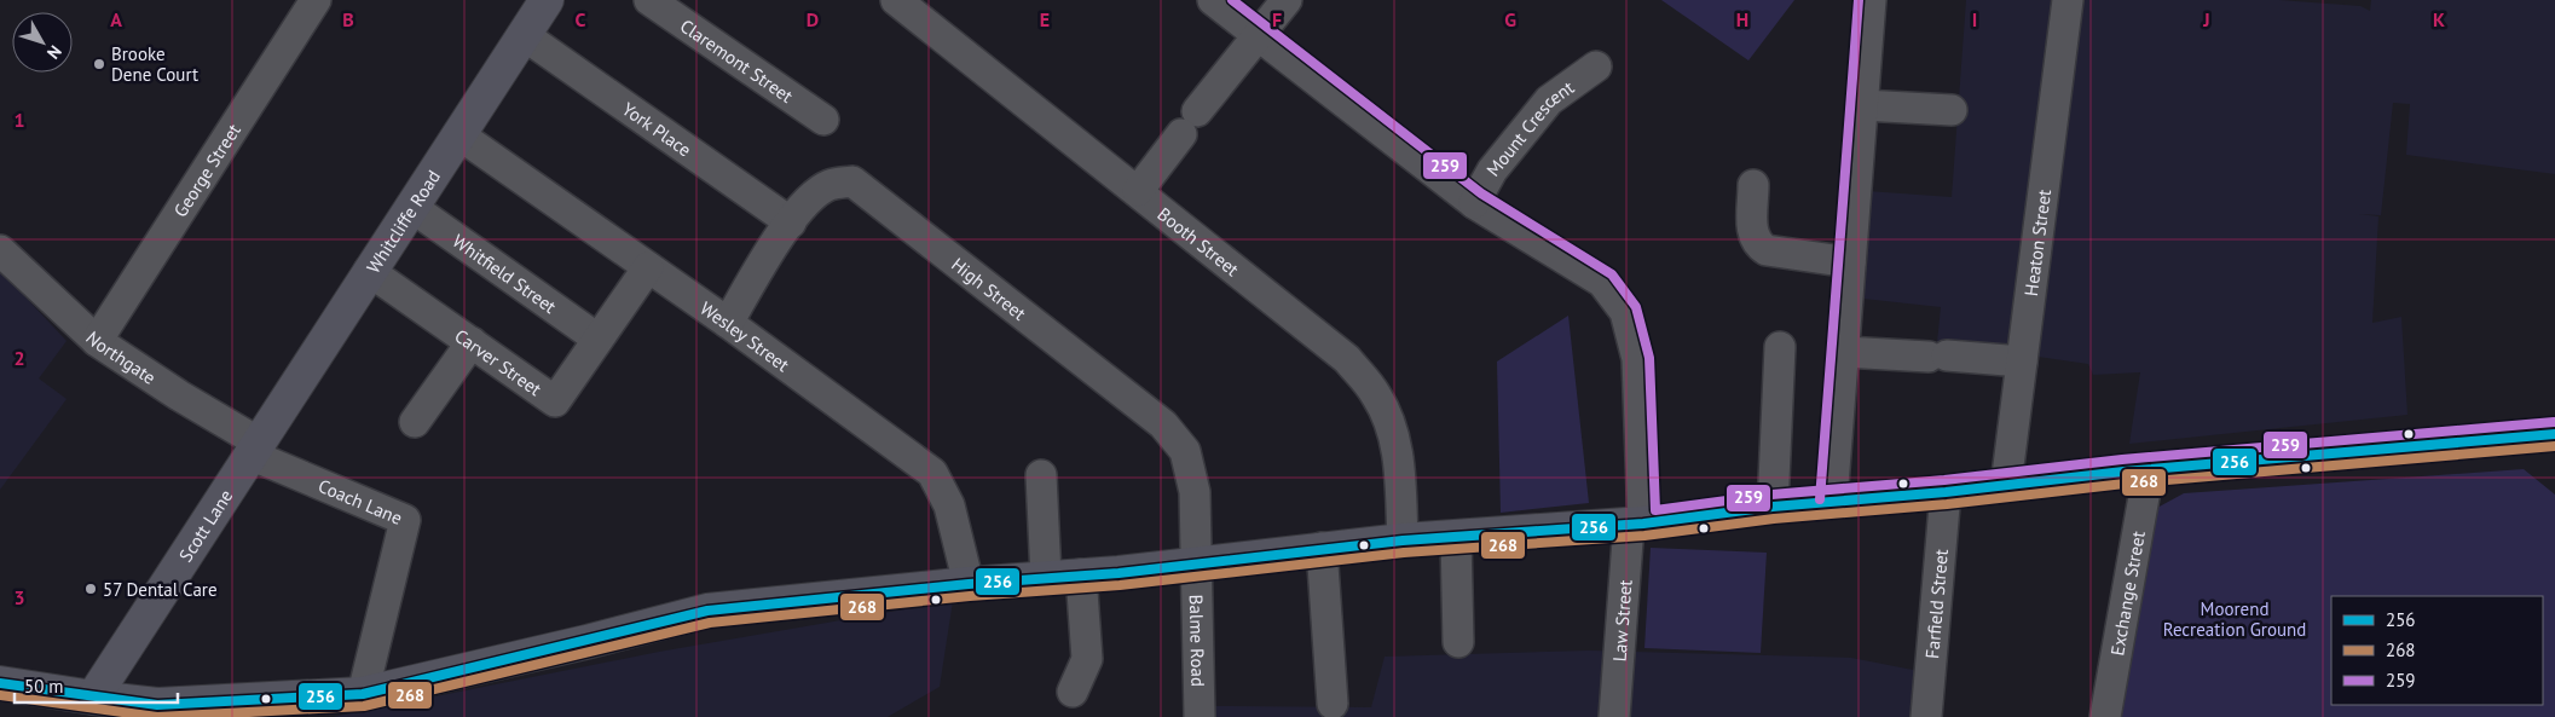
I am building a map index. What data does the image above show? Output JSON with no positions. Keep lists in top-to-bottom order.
{
  "streets": {
    "main road": ["Whitcliffe Road", "Scott Lane"],
    "street": [
      "Claremont Street",
      "York Place",
      "Mount Crescent",
      "George Street",
      "Booth Street",
      "Heaton Street",
      "Whitfield Street",
      "High Street",
      "Wesley Street",
      "Northgate",
      "Carver Street",
      "Coach Lane",
      "Exchange Street",
      "Farfield Street",
      "Law Street",
      "Balme Road"
    ]
  },
  "crossings": [
    ["York Place", "Whitcliffe Road"],
    ["York Place", "High Street"],
    ["Mount Crescent", "Law Street"],
    ["George Street", "Northgate"],
    ["Whitcliffe Road", "Whitfield Street"],
    ["Whitcliffe Road", "Wesley Street"],
    ["Whitcliffe Road", "Northgate"],
    ["Whitcliffe Road", "Carver Street"],
    ["Whitcliffe Road", "Coach Lane"],
    ["Whitcliffe Road", "Scott Lane"],
    ["Whitfield Street", "Carver Street"],
    ["High Street", "Wesley Street"],
    ["High Street", "Balme Road"],
    ["Wesley Street", "Carver Street"],
    ["Northgate", "Coach Lane"],
    ["Northgate", "Scott Lane"],
    ["Coach Lane", "Scott Lane"]
  ],
  "parks": ["Moorend Recreation Ground"],
  "places": ["Brooke Dene Court", "57 Dental Care"],
  "lines": ["transit line 259", "transit line 256", "transit line 268"],
  "legend": ["256", "268", "259"],
  "scale_bar": "50 m",
  "north": "bottom right",
  "grid": {
    "columns": [
      "A",
      "B",
      "C",
      "D",
      "E",
      "F",
      "G",
      "H",
      "I",
      "J",
      "K"
    ],
    "rows": ["1", "2", "3"]
  }
}
